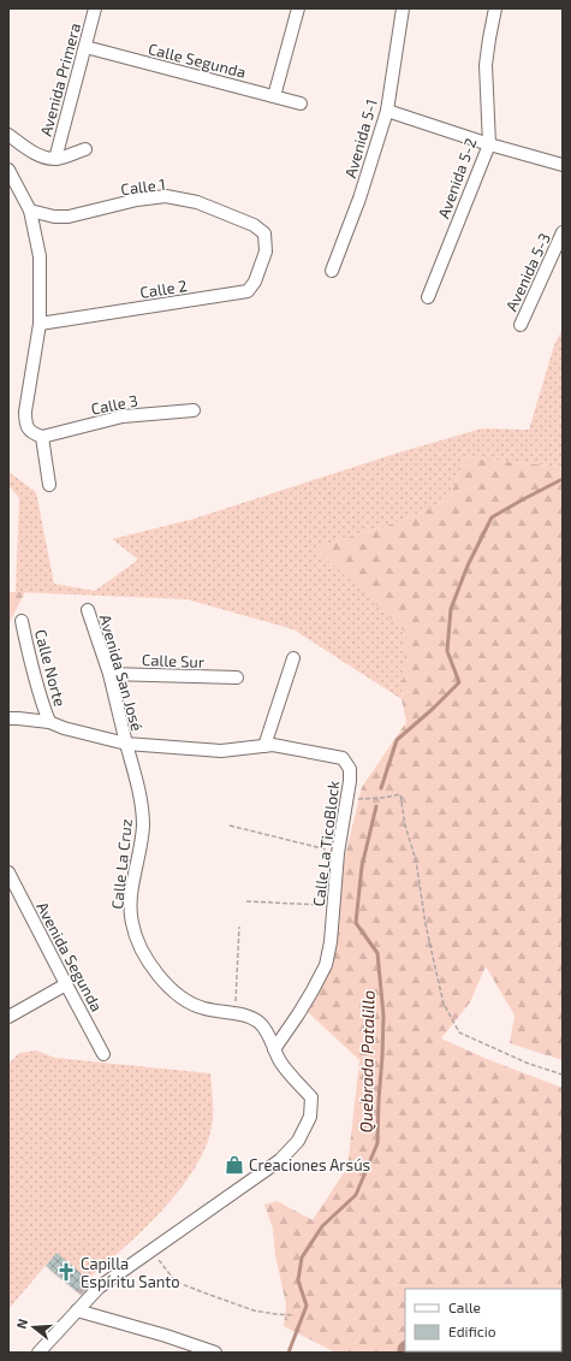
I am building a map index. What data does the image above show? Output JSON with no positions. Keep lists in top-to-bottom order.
{
  "streets": {
    "street": [
      "Calle Segunda",
      "Avenida Primera",
      "Avenida 5-1",
      "Avenida 5-2",
      "Calle 1",
      "Avenida 5-3",
      "Calle 2",
      "Calle 3",
      "Calle Sur",
      "Calle Norte",
      "Avenida San José",
      "Calle La TicoBlock",
      "Calle La Cruz",
      "Avenida Segunda"
    ]
  },
  "crossings": [
    ["Calle Segunda", "Avenida Primera"],
    ["Calle 1", "Calle 2"],
    ["Calle Sur", "Avenida San José"],
    ["Avenida San José", "Calle La TicoBlock"],
    ["Avenida San José", "Calle La Cruz"],
    ["Calle La TicoBlock", "Calle La Cruz"]
  ],
  "water": ["Quebrada Patalillo"],
  "places": {
    "shop": ["Creaciones Arsús"],
    "church": ["Capilla Espíritu Santo"]
  },
  "legend": ["Calle", "Edificio"],
  "north": "left"
}
